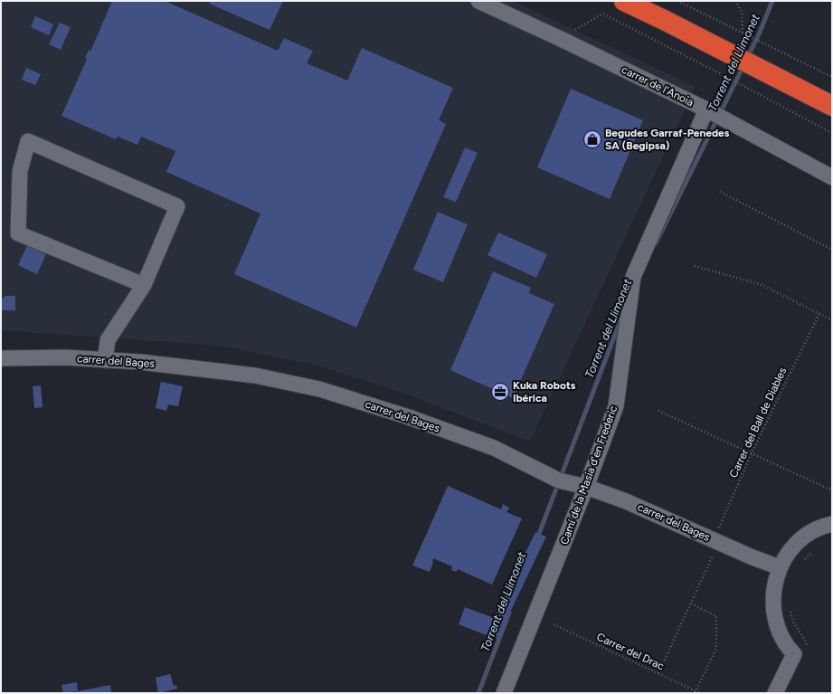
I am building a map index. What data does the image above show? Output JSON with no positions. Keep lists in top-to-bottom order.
{
  "streets": {
    "street": ["carrer de l'Anoia", "carrer del Bages", "Camí de la Masia d'en Frederic"],
    "path": ["Carrer del Ball de Diables", "Carrer del Drac"]
  },
  "crossings": [
    ["carrer de l'Anoia", "Camí de la Masia d'en Frederic"],
    ["carrer del Bages", "Carrer del Ball de Diables"],
    ["carrer del Bages", "Camí de la Masia d'en Frederic"],
    ["Carrer del Ball de Diables", "Carrer del Drac"]
  ],
  "water": ["Torrent del Llimonet"],
  "places": {
    "shop": ["Begudes Garraf-Penedes SA (Begipsa)"],
    "office": ["Kuka Robots Ibérica"]
  }
}
